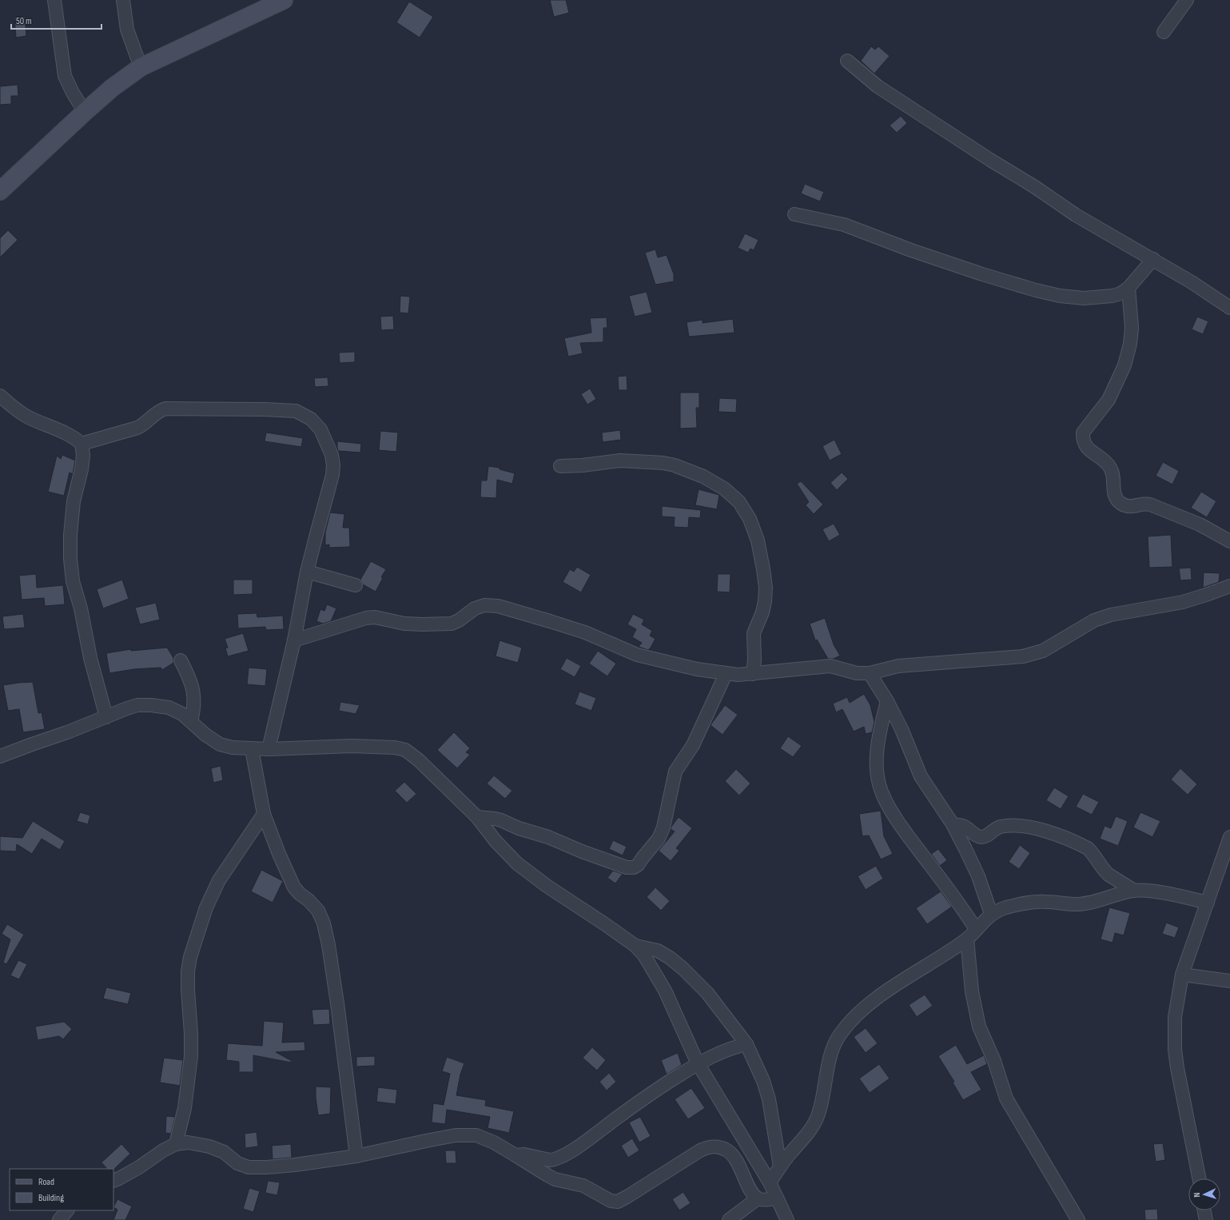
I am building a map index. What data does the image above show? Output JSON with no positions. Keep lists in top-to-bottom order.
{
  "legend": ["Road", "Building"],
  "scale_bar": "50 m",
  "north": "left"
}
